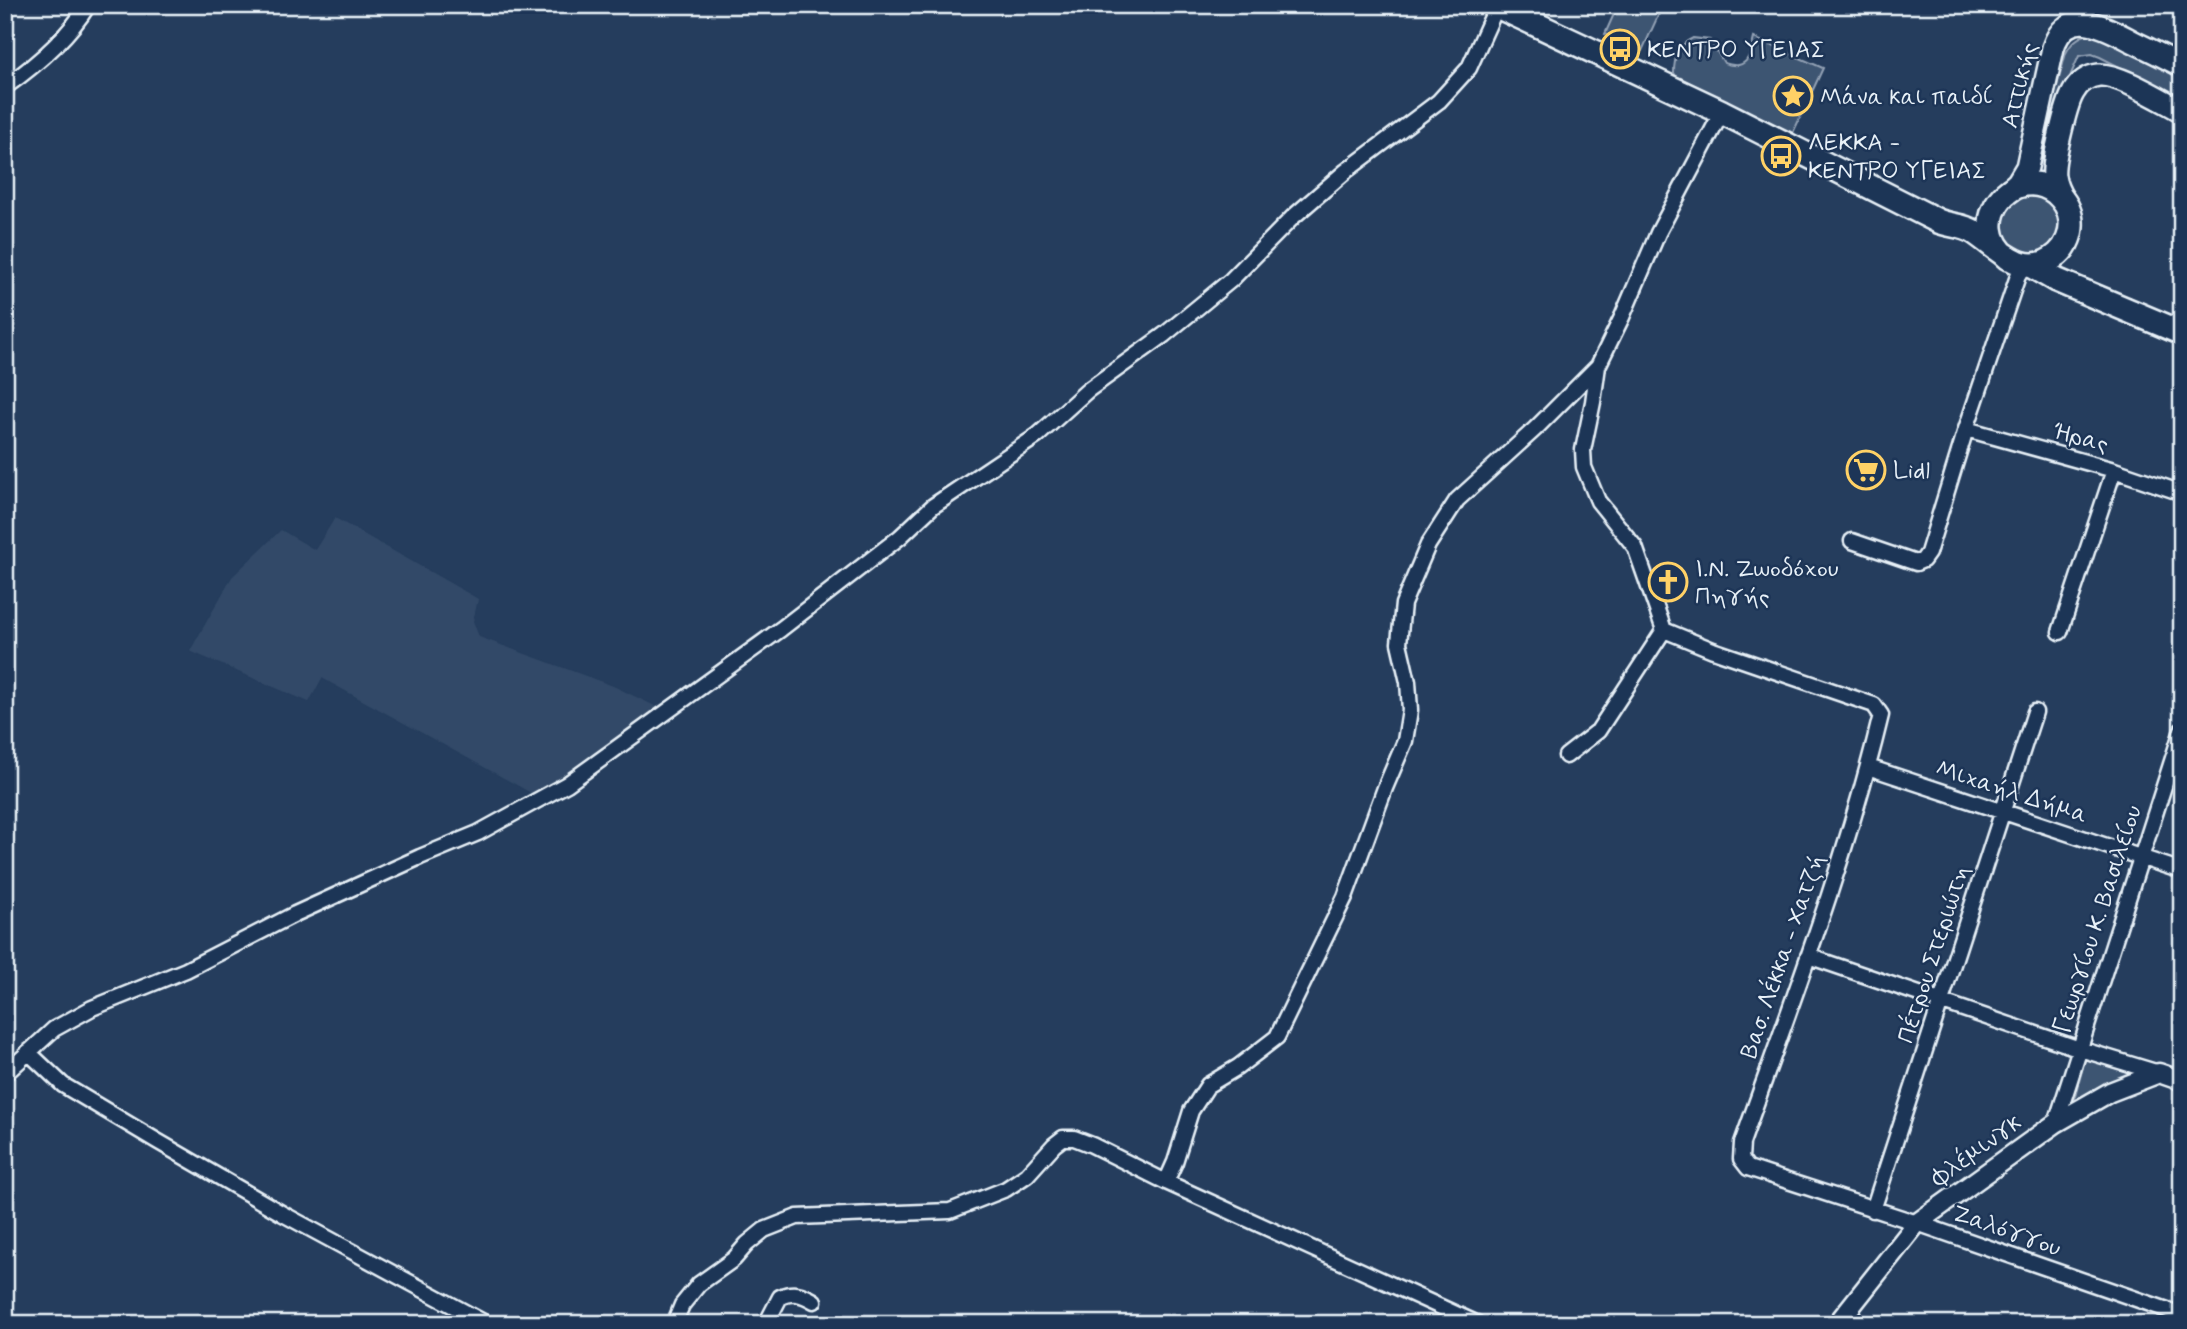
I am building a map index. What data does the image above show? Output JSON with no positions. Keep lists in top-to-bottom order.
{
  "streets": {
    "main road": ["Αττικής"],
    "street": [
      "Ήρας",
      "Μιχαήλ Δήμα",
      "Γεωργίου Κ. Βασιλείου",
      "Πέτρου Στεριώτη",
      "Βασ. Λέκκα - Χατζή",
      "Φλέμινγκ",
      "Ζαλόγγου"
    ]
  },
  "crossings": [
    ["Μιχαήλ Δήμα", "Γεωργίου Κ. Βασιλείου"],
    ["Μιχαήλ Δήμα", "Πέτρου Στεριώτη"],
    ["Μιχαήλ Δήμα", "Βασ. Λέκκα - Χατζή"],
    ["Γεωργίου Κ. Βασιλείου", "Φλέμινγκ"],
    ["Πέτρου Στεριώτη", "Ζαλόγγου"],
    ["Βασ. Λέκκα - Χατζή", "Ζαλόγγου"],
    ["Φλέμινγκ", "Ζαλόγγου"]
  ],
  "places": {
    "bus stop": ["ΚΕΝΤΡΟ ΥΓΕΙΑΣ", "ΛΕΚΚΑ - ΚΕΝΤΡΟ ΥΓΕΙΑΣ"],
    "place": ["Μάνα και παιδί"],
    "supermarket": ["Lidl"],
    "church": ["Ι.Ν. Ζωοδόχου Πηγής"]
  }
}
